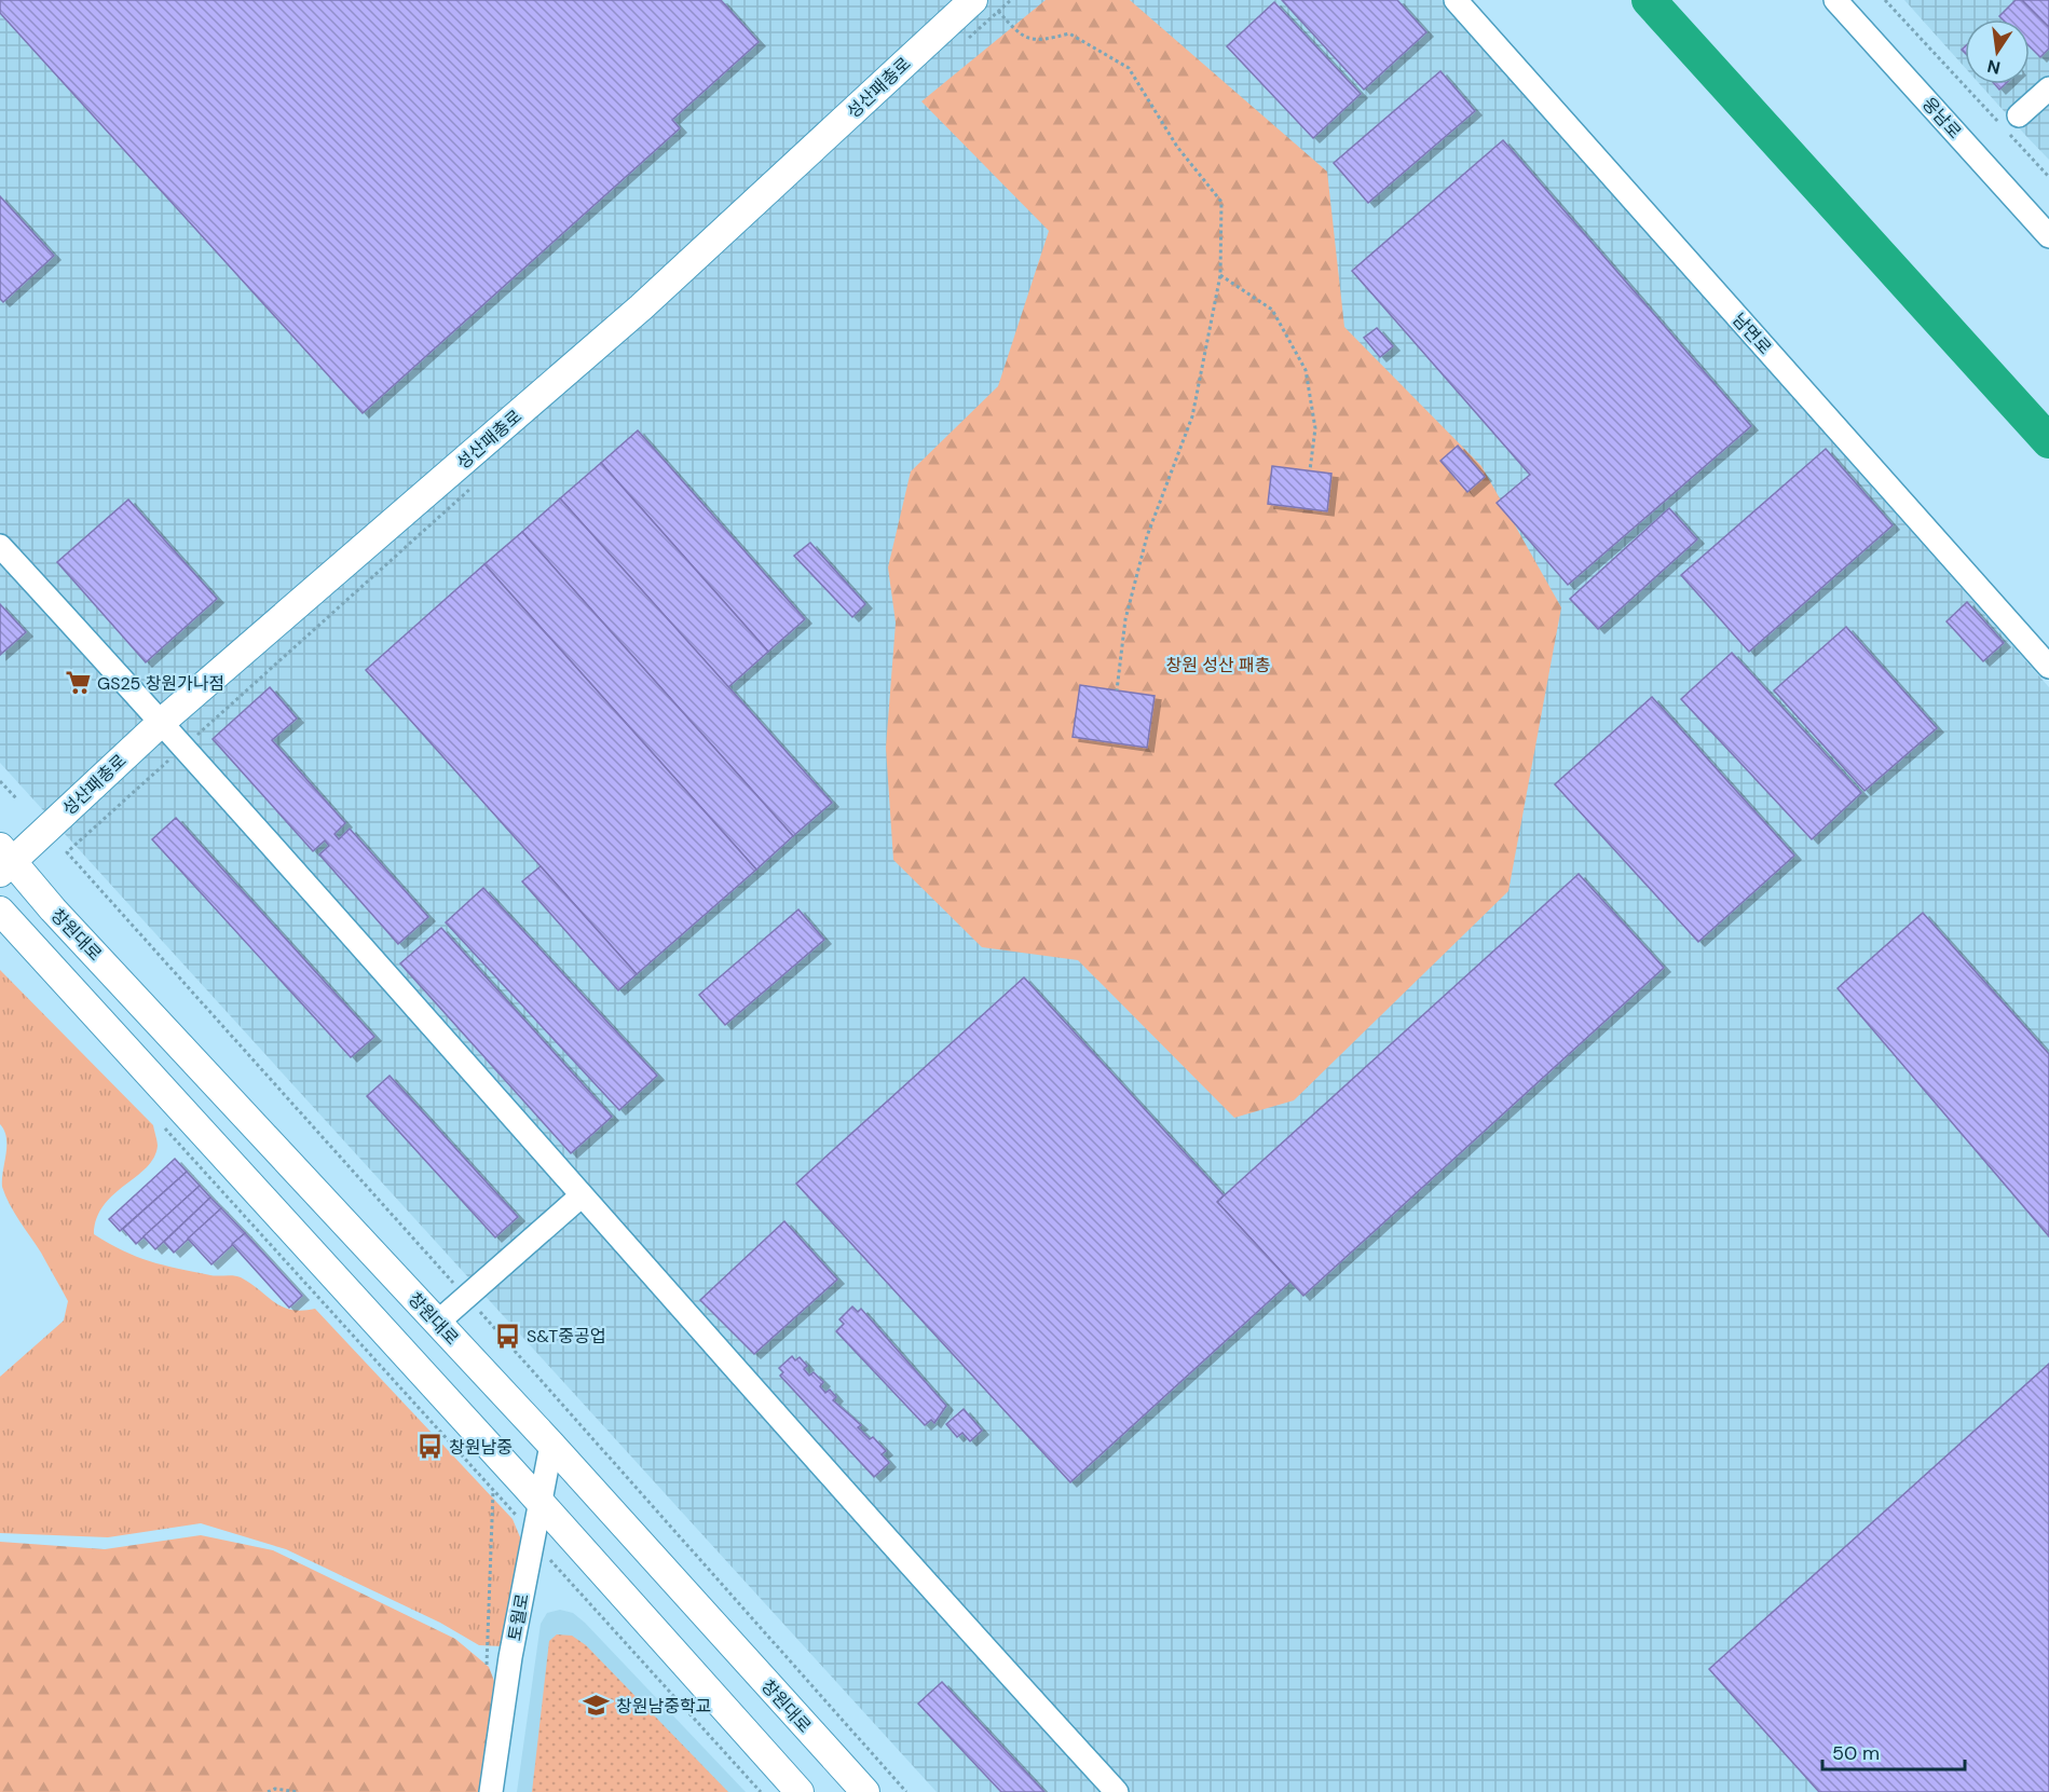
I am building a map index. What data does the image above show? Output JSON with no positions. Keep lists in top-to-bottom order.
{
  "streets": {
    "main road": ["성산패총로", "창원대로"],
    "street": ["웅남로", "남면로", "토월로"]
  },
  "crossings": [
    ["성산패총로", "창원대로"],
    ["창원대로", "토월로"]
  ],
  "parks": ["창원 성산 패총"],
  "places": {
    "supermarket": ["GS25 창원가나점"],
    "bus stop": ["S&T중공업", "창원남중"],
    "school or university": ["창원남중학교"]
  },
  "scale_bar": "50 m",
  "north": "bottom"
}
